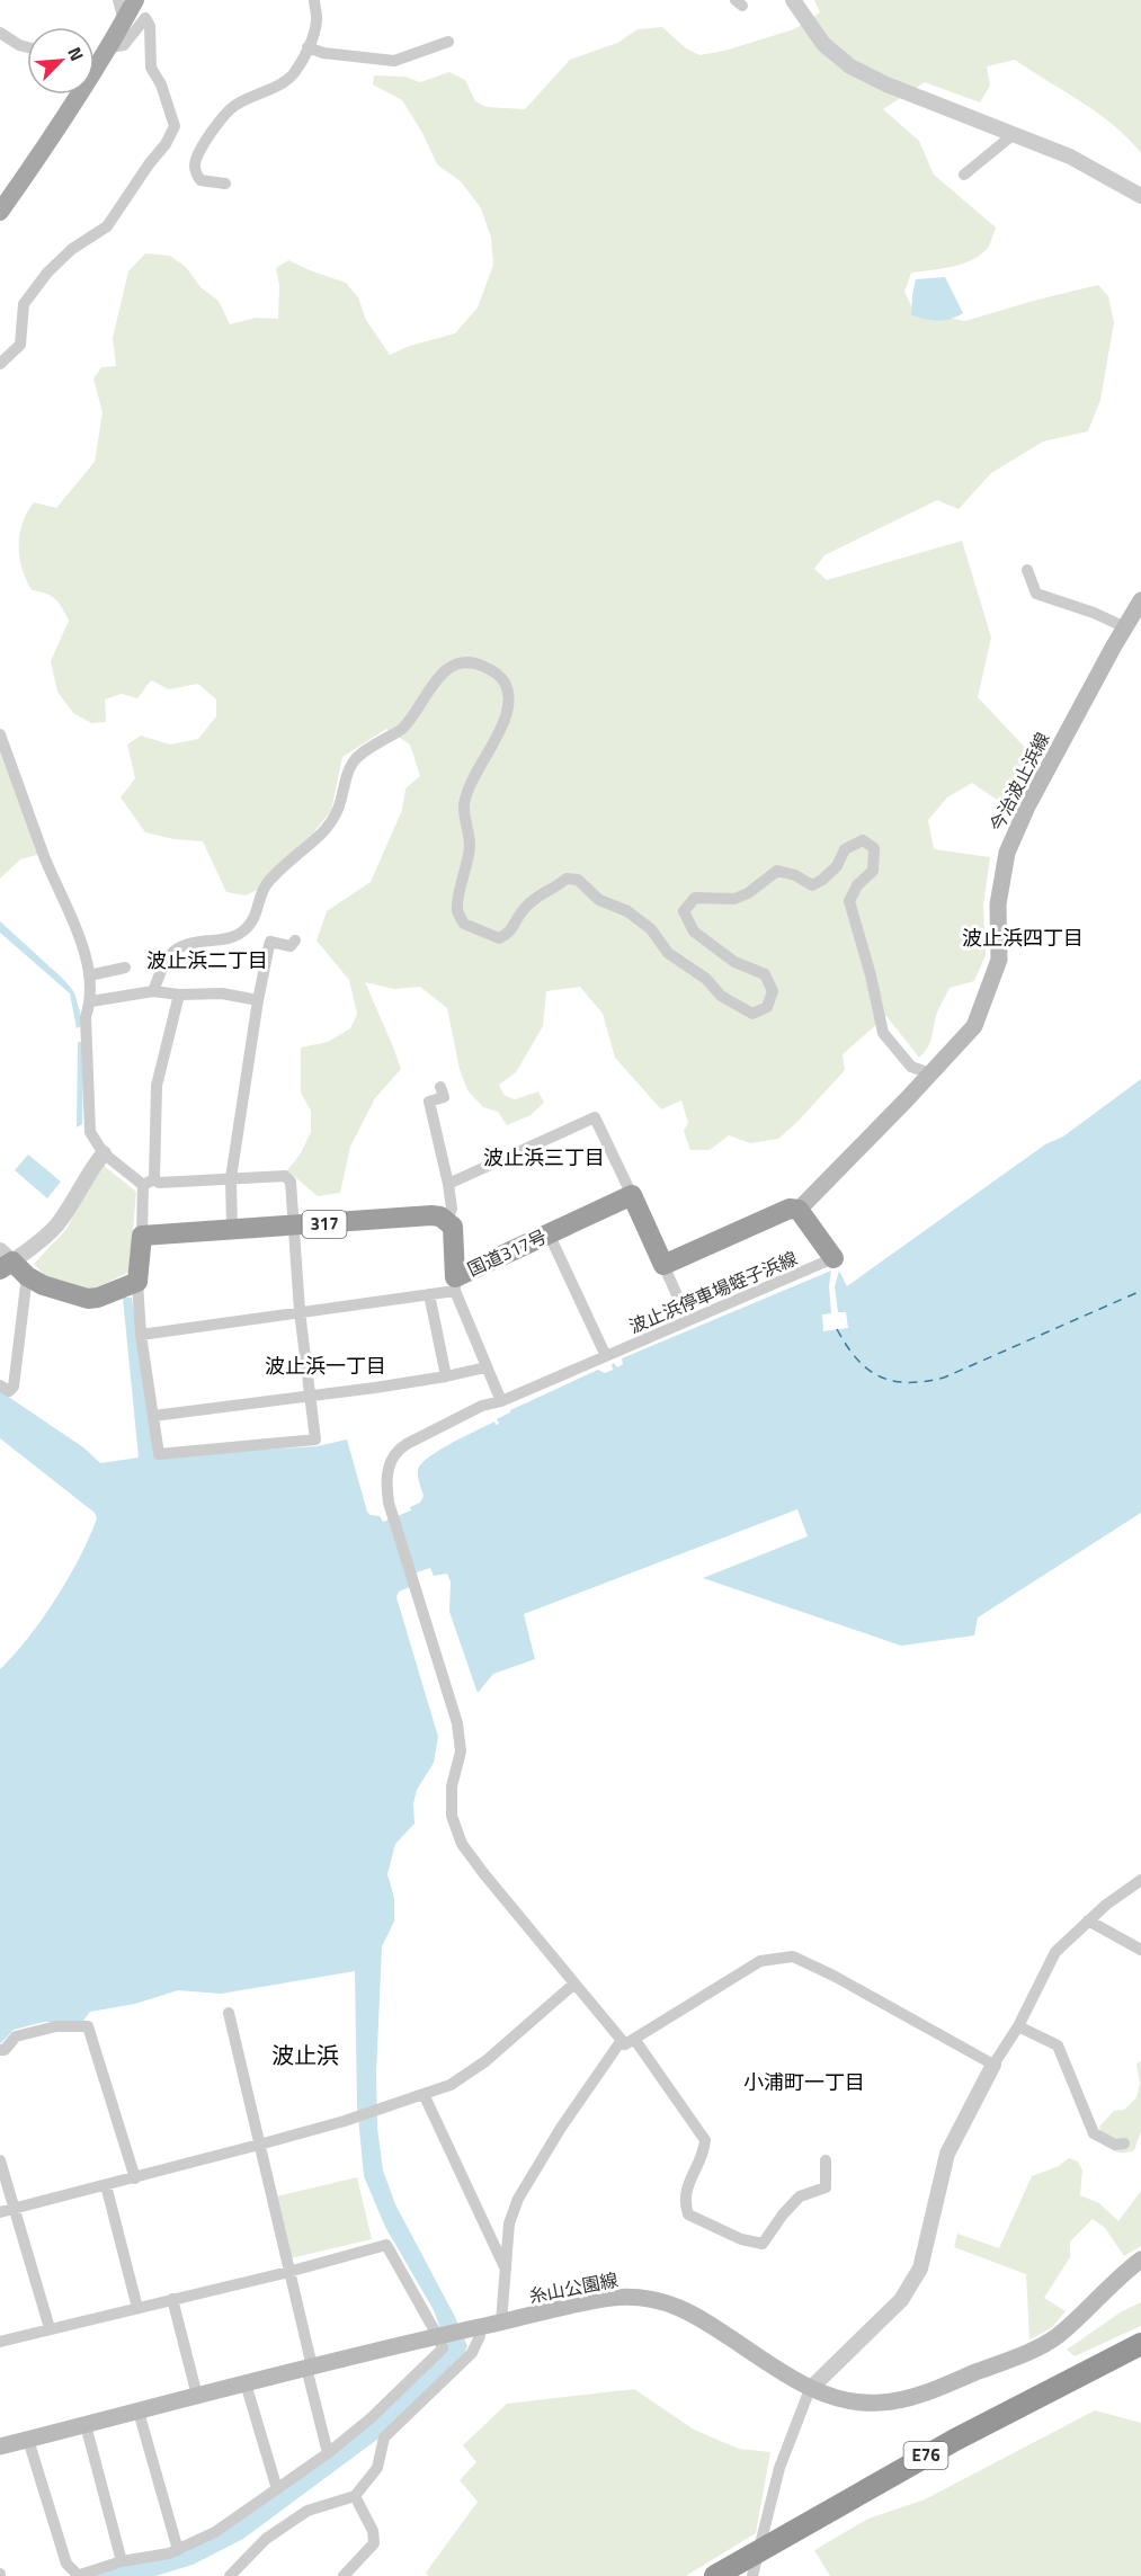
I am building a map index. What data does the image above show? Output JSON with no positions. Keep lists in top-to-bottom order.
{
  "streets": {
    "highway": ["317", "国道317号", "E76"],
    "main road": ["今治波止浜線", "糸山公園線"],
    "street": ["波止浜停車場蛭子浜線"]
  },
  "crossings": [
    ["317", "国道317号"]
  ],
  "districts": [
    "波止浜四丁目",
    "波止浜二丁目",
    "波止浜三丁目",
    "波止浜一丁目",
    "波止浜",
    "小浦町一丁目"
  ],
  "north": "top right"
}
